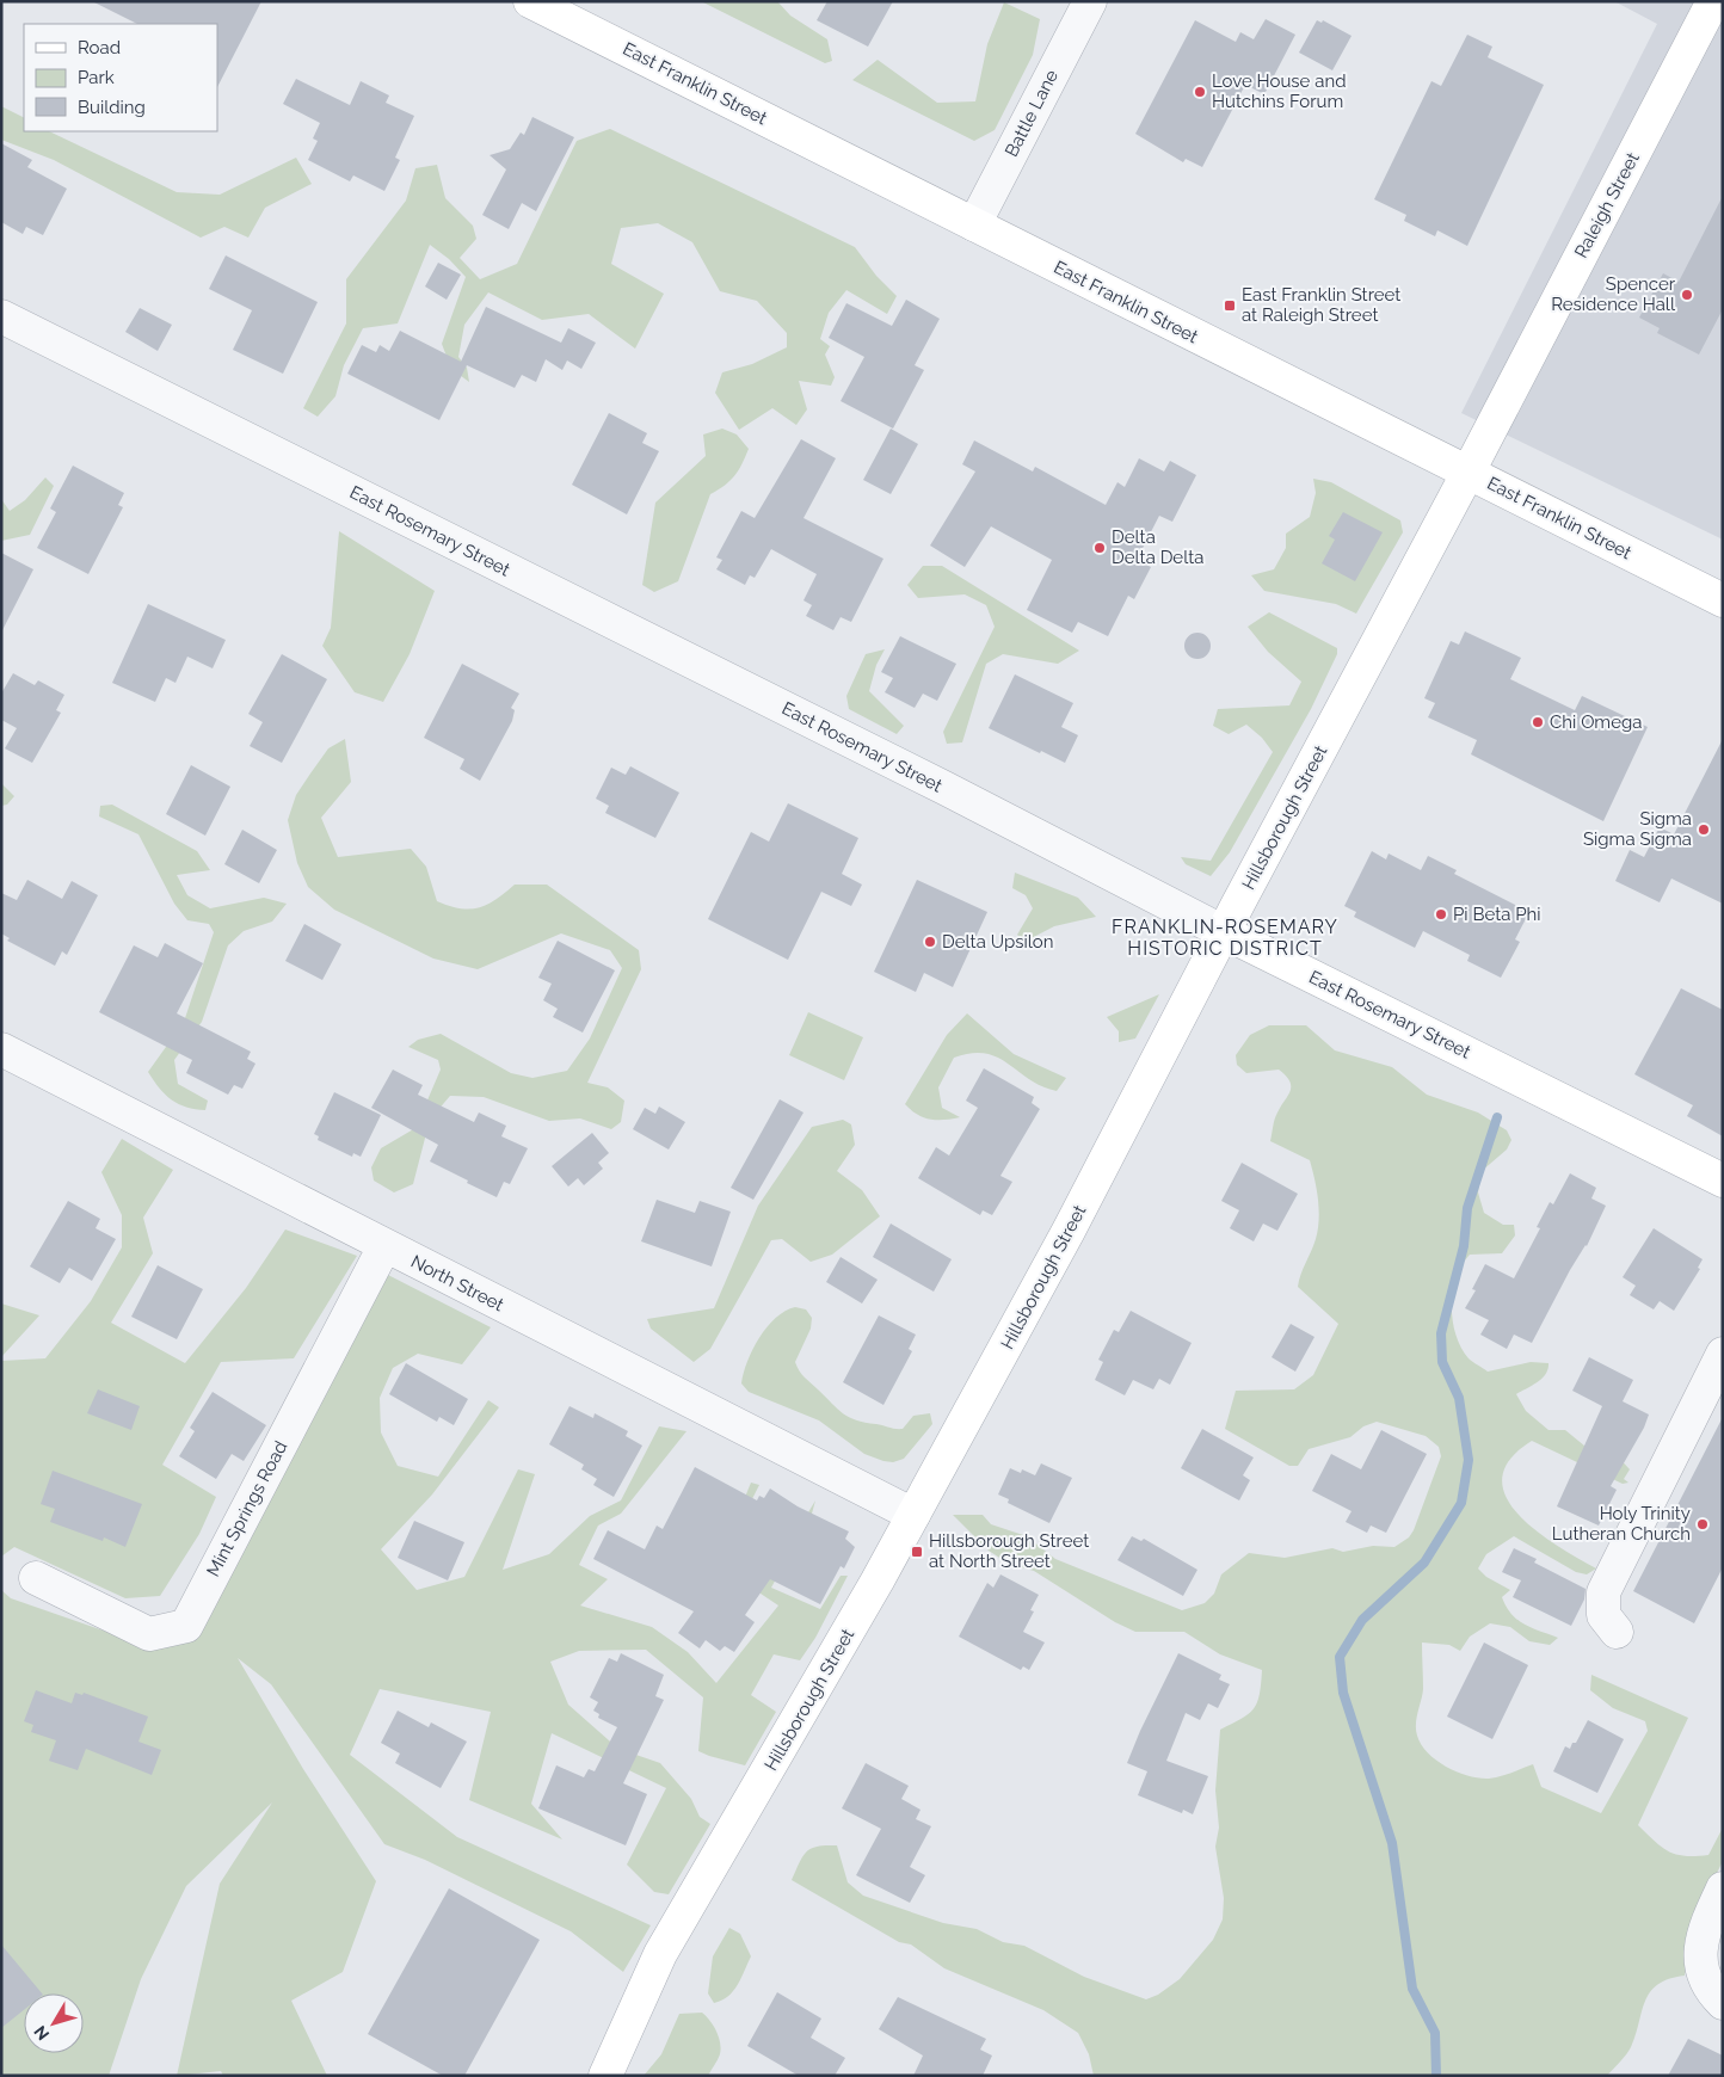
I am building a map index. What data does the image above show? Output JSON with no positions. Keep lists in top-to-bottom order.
{
  "streets": {
    "street": [
      "East Franklin Street",
      "Battle Lane",
      "Raleigh Street",
      "East Rosemary Street",
      "Hillsborough Street",
      "North Street",
      "Mint Springs Road"
    ]
  },
  "crossings": [
    ["East Franklin Street", "Battle Lane"],
    ["East Franklin Street", "Raleigh Street"],
    ["East Franklin Street", "Hillsborough Street"],
    ["Raleigh Street", "Hillsborough Street"],
    ["East Rosemary Street", "Hillsborough Street"],
    ["Hillsborough Street", "North Street"],
    ["North Street", "Mint Springs Road"]
  ],
  "districts": ["FRANKLIN-ROSEMARY HISTORIC DISTRICT"],
  "places": {
    "other": [
      "Love House and Hutchins Forum",
      "Spencer Residence Hall",
      "Delta Delta Delta",
      "Chi Omega",
      "Sigma Sigma Sigma",
      "Pi Beta Phi",
      "Delta Upsilon",
      "Holy Trinity Lutheran Church"
    ],
    "transit": ["East Franklin Street at Raleigh Street", "Hillsborough Street at North Street"]
  },
  "legend": ["Road", "Park", "Building"],
  "north": "bottom left"
}
